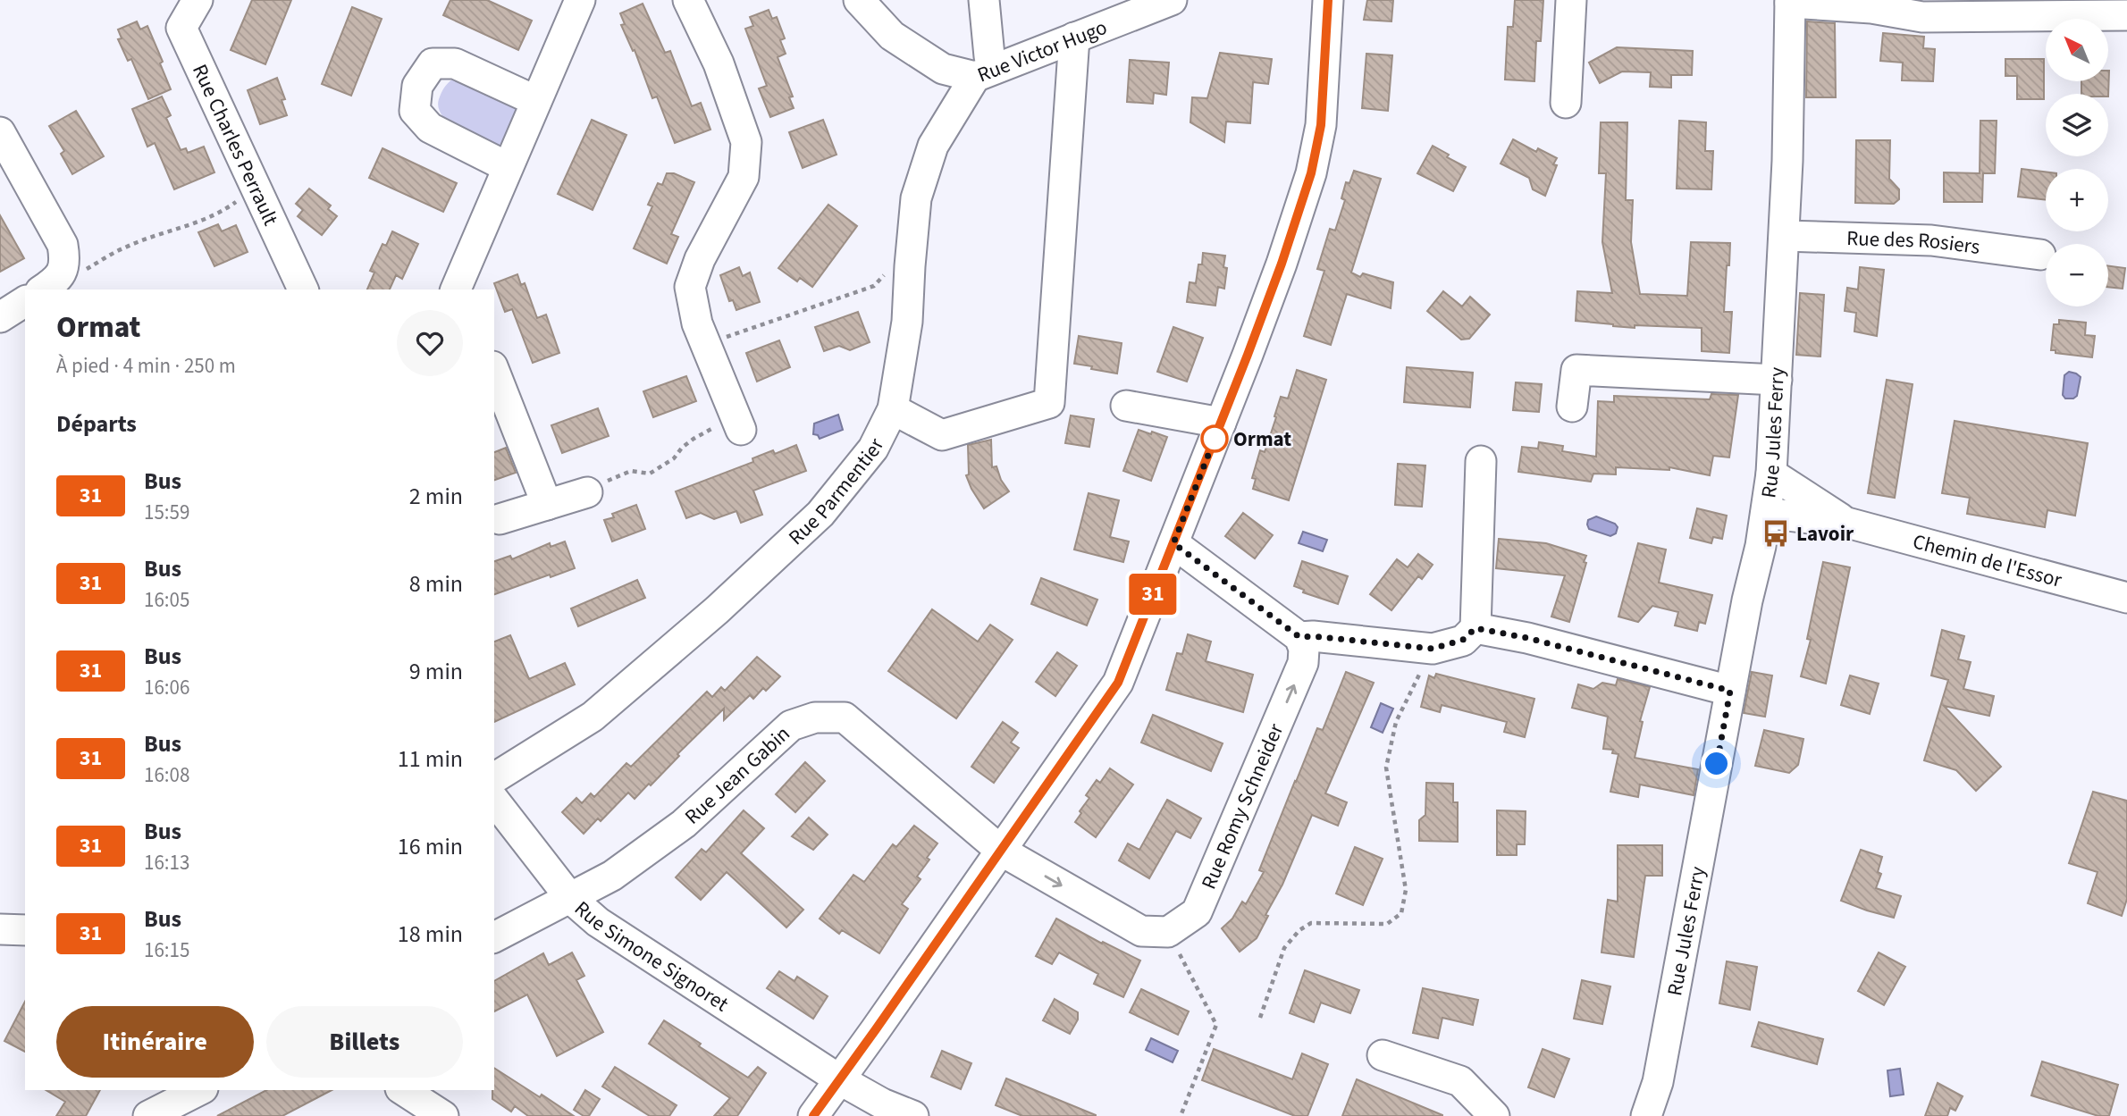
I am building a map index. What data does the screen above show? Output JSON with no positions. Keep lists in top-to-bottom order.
{
  "streets": {
    "street": [
      "Rue Victor Hugo",
      "Rue Charles Perrault",
      "Rue des Rosiers",
      "Rue Jules Ferry",
      "Rue Parmentier",
      "Chemin de l'Essor",
      "Rue Jean Gabin",
      "Rue Romy Schneider",
      "Rue Simone Signoret"
    ]
  },
  "crossings": [
    ["Rue Victor Hugo", "Rue Parmentier"],
    ["Rue des Rosiers", "Rue Jules Ferry"],
    ["Rue Jules Ferry", "Chemin de l'Essor"],
    ["Rue Jean Gabin", "Rue Simone Signoret"]
  ],
  "places": {
    "other": ["Ormat"],
    "bus stop": ["Lavoir"]
  },
  "lines": ["bus line 31"],
  "north": "top left",
  "page": {
    "on_map": "31",
    "map_buttons": ["+", "−"],
    "heading": [
      ["Ormat", "À pied · 4 min · 250 m"],
      "Départs"
    ],
    "list": [
      {
        "mark": "31",
        "name": "Bus",
        "note": "15:59",
        "value": "2 min"
      },
      {
        "mark": "31",
        "name": "Bus",
        "note": "16:05",
        "value": "8 min"
      },
      {
        "mark": "31",
        "name": "Bus",
        "note": "16:06",
        "value": "9 min"
      },
      {
        "mark": "31",
        "name": "Bus",
        "note": "16:08",
        "value": "11 min"
      },
      {
        "mark": "31",
        "name": "Bus",
        "note": "16:13",
        "value": "16 min"
      },
      {
        "mark": "31",
        "name": "Bus",
        "note": "16:15",
        "value": "18 min"
      }
    ],
    "buttons": ["Itinéraire", "Billets"]
  }
}
